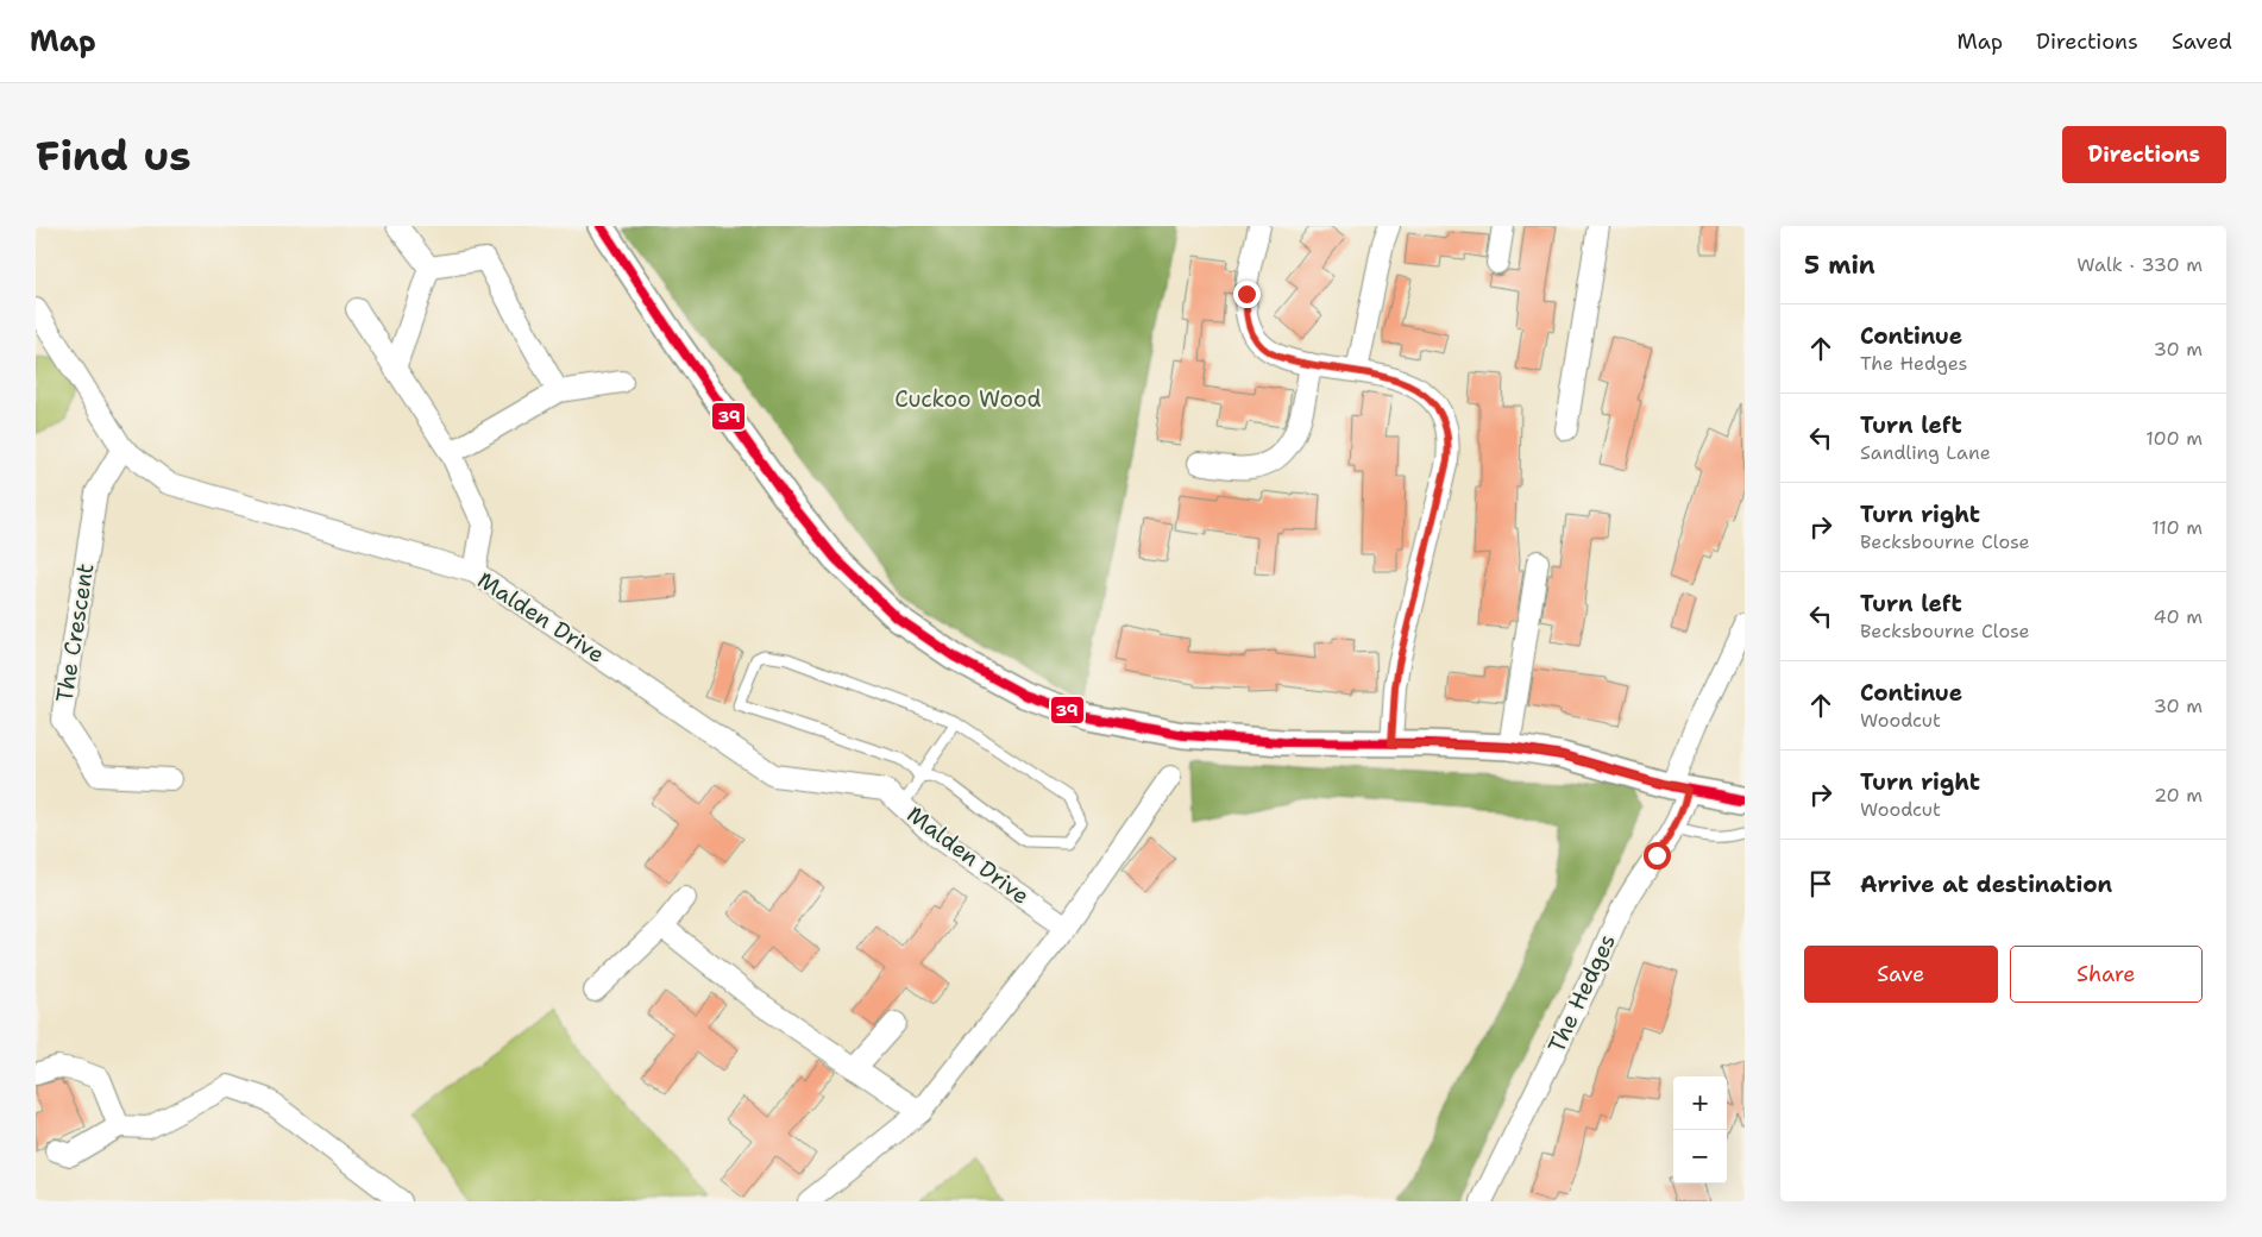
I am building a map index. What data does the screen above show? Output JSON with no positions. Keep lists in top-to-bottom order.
{
  "streets": {
    "street": ["Malden Drive", "The Crescent", "The Hedges"]
  },
  "crossings": [
    ["Malden Drive", "The Crescent"]
  ],
  "parks": ["Cuckoo Wood"],
  "lines": ["transit line 39"],
  "page": {
    "header": "Map",
    "nav": ["Map", "Directions", "Saved"],
    "buttons": [
      "Directions",
      ["Save", "Share"]
    ],
    "title": "Find us",
    "heading": ["5 min", "Walk · 330 m"],
    "list": [
      ["Continue", "The Hedges", "30 m"],
      ["Turn left", "Sandling Lane", "100 m"],
      ["Turn right", "Becksbourne Close", "110 m"],
      ["Turn left", "Becksbourne Close", "40 m"],
      ["Continue", "Woodcut", "30 m"],
      ["Turn right", "Woodcut", "20 m"],
      "Arrive at destination"
    ],
    "map_buttons": ["+", "−"]
  }
}
